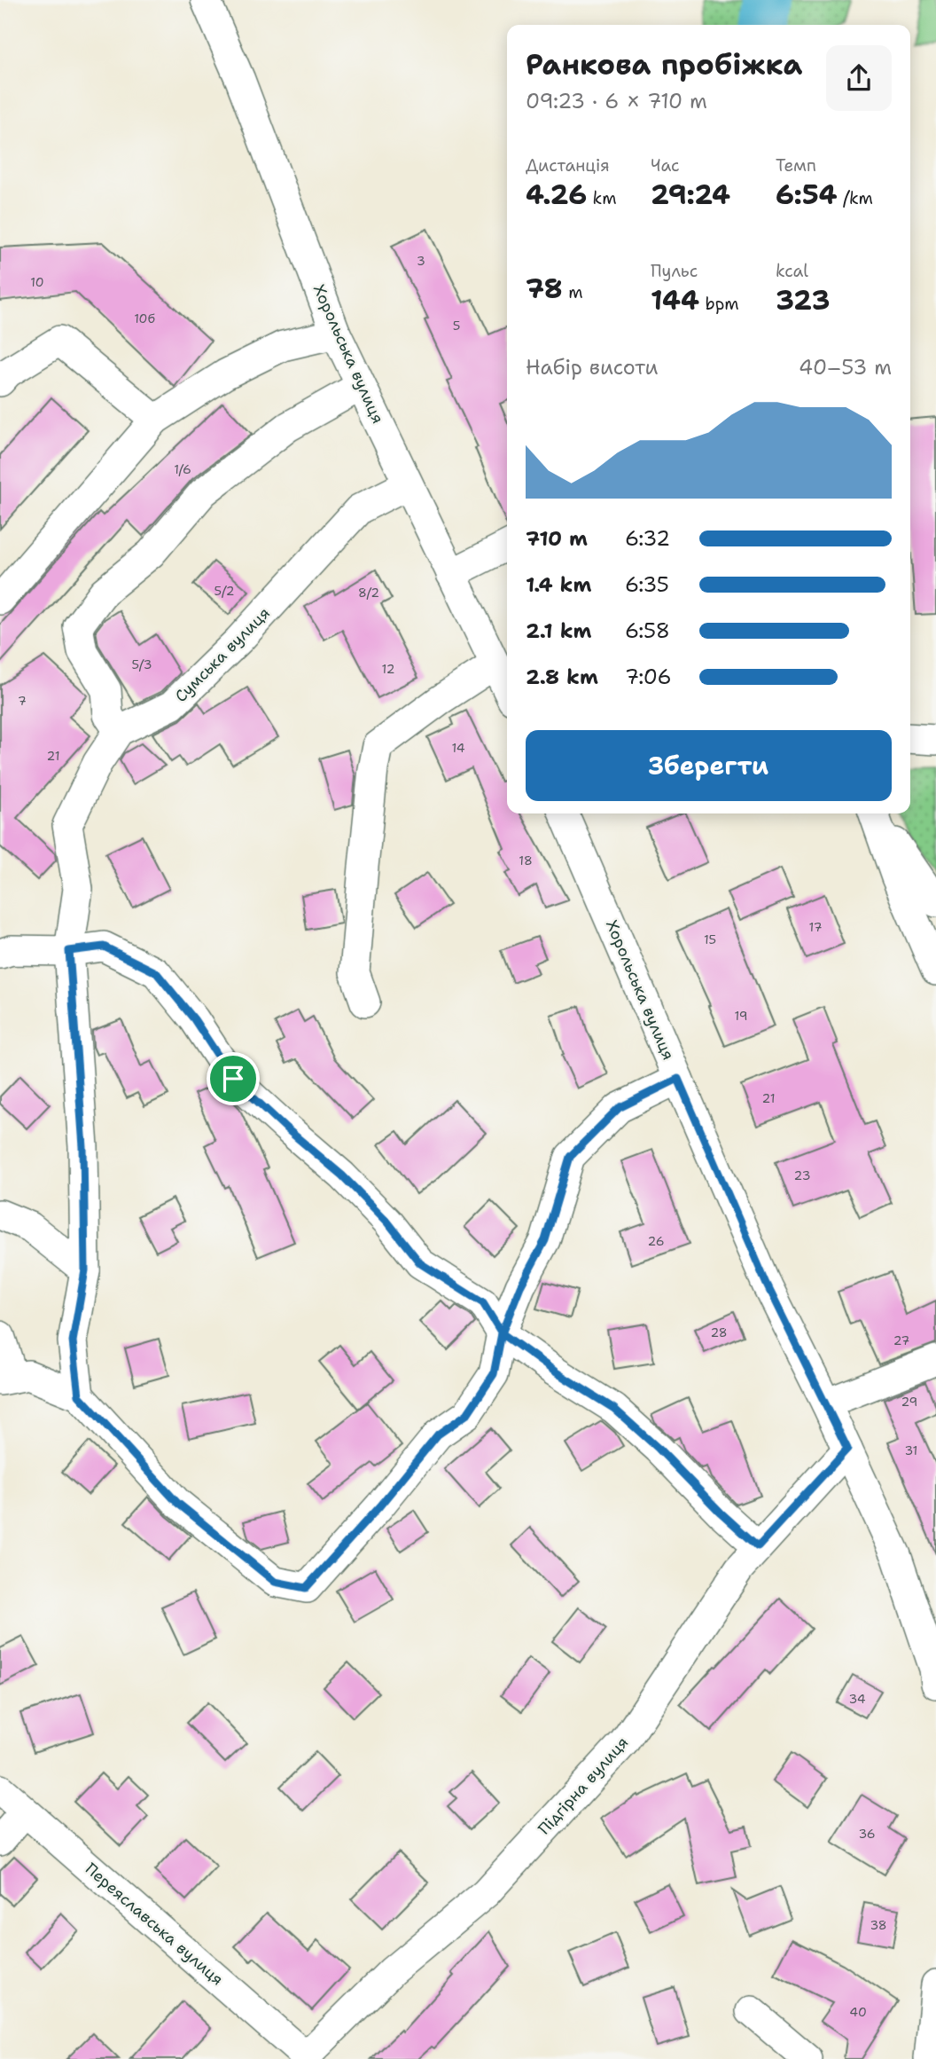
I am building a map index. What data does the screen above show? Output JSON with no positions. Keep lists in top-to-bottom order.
{
  "streets": {
    "street": [
      "Хорольська вулиця",
      "Сумська вулиця",
      "Підгірна вулиця",
      "Переяславська вулиця"
    ]
  },
  "crossings": [
    ["Хорольська вулиця", "Сумська вулиця"],
    ["Хорольська вулиця", "Підгірна вулиця"],
    ["Підгірна вулиця", "Переяславська вулиця"]
  ],
  "house_numbers": [
    "3",
    "10",
    "10б",
    "5",
    "1/6",
    "5/2",
    "8/2",
    "5/3",
    "12",
    "7",
    "14",
    "21",
    "18",
    "17",
    "15",
    "19",
    "21",
    "23",
    "26",
    "28",
    "27",
    "29",
    "31",
    "34",
    "36",
    "38",
    "40"
  ],
  "page": {
    "heading": ["Ранкова пробіжка", "09:23 · 6 × 710 m"],
    "stats": [
      ["Дистанція", "4.26 km"],
      ["Час", "29:24"],
      ["Темп", "6:54 /km"],
      ["78 m"],
      ["Пульс", "144 bpm"],
      ["kcal", "323"]
    ],
    "chart": ["Набір висоти", "40–53 m"],
    "list": [
      {
        "name": "710 m",
        "note": "6:32"
      },
      {
        "name": "1.4 km",
        "note": "6:35"
      },
      {
        "name": "2.1 km",
        "note": "6:58"
      },
      {
        "name": "2.8 km",
        "note": "7:06"
      }
    ],
    "buttons": "Зберегти"
  }
}
